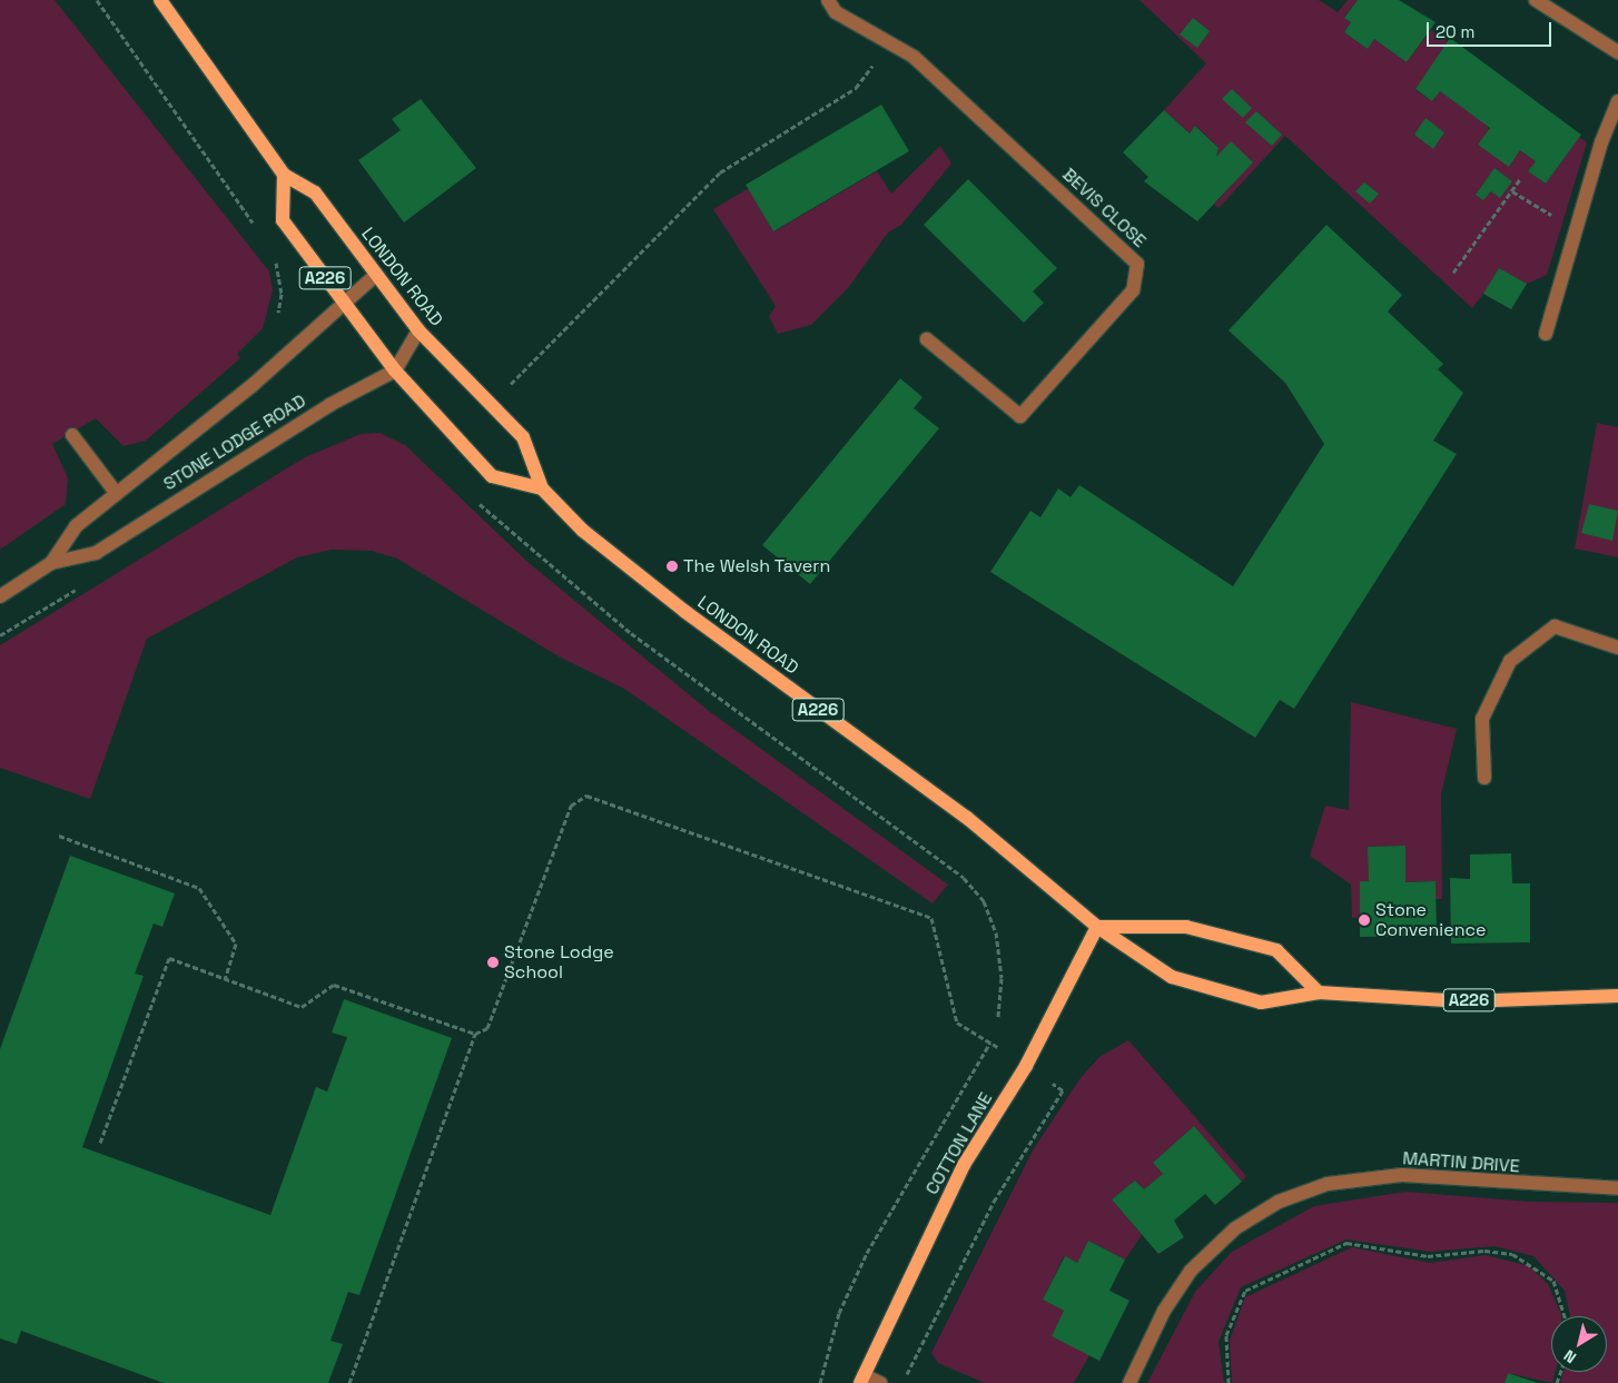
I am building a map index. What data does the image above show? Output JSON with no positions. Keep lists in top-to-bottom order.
{
  "streets": {
    "main road": ["LONDON ROAD", "A226", "COTTON LANE"],
    "street": ["BEVIS CLOSE", "STONE LODGE ROAD", "MARTIN DRIVE"]
  },
  "crossings": [
    ["LONDON ROAD", "A226"],
    ["LONDON ROAD", "STONE LODGE ROAD"],
    ["LONDON ROAD", "COTTON LANE"],
    ["A226", "STONE LODGE ROAD"]
  ],
  "places": ["The Welsh Tavern", "Stone Convenience", "Stone Lodge School"],
  "scale_bar": "20 m",
  "north": "bottom left"
}
